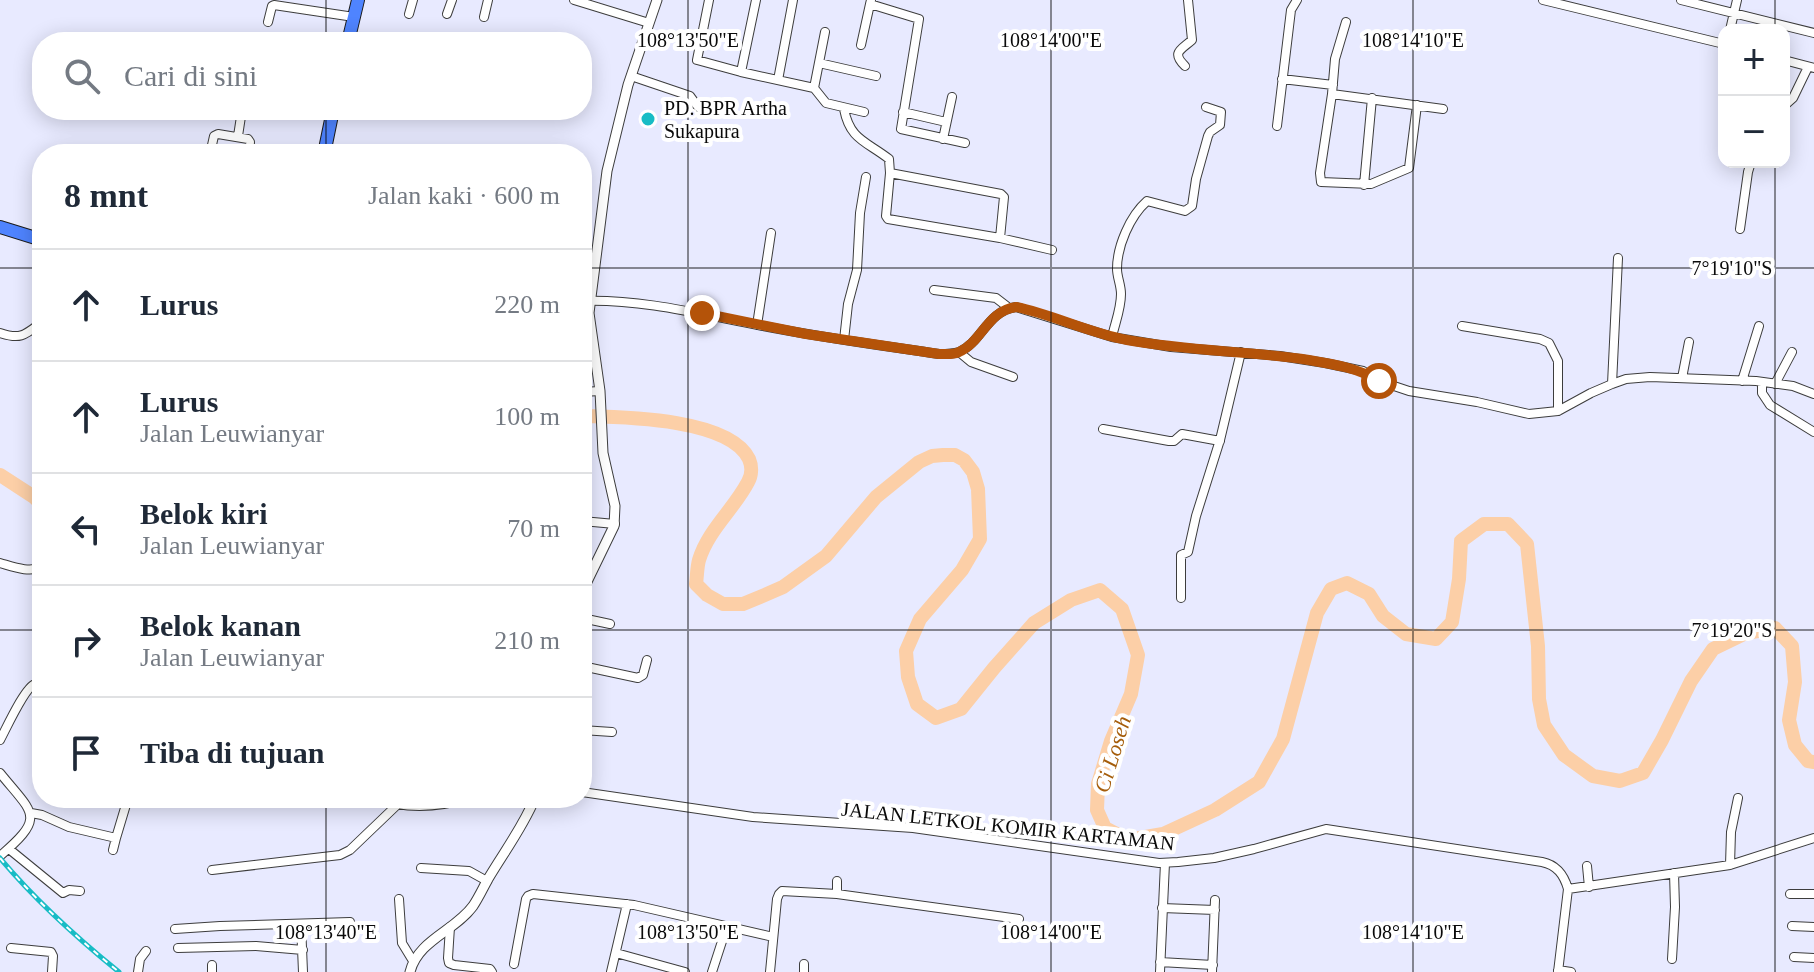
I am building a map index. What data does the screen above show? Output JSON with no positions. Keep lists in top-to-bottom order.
{
  "streets": {
    "street": ["JALAN LETKOL KOMIR KARTAMAN"]
  },
  "water": ["Ci Loseh"],
  "places": ["PD. BPR Artha Sukapura"],
  "page": {
    "map_buttons": ["+", "−"],
    "search": "Cari di sini",
    "heading": ["8 mnt", "Jalan kaki · 600 m"],
    "list": [
      ["Lurus", "220 m"],
      ["Lurus", "Jalan Leuwianyar", "100 m"],
      ["Belok kiri", "Jalan Leuwianyar", "70 m"],
      ["Belok kanan", "Jalan Leuwianyar", "210 m"],
      "Tiba di tujuan"
    ]
  },
  "coordinates": [
    "108°13'50\"E",
    "108°14'00\"E",
    "108°14'10\"E",
    "7°19'10\"S",
    "7°19'20\"S",
    "108°13'40\"E"
  ]
}
